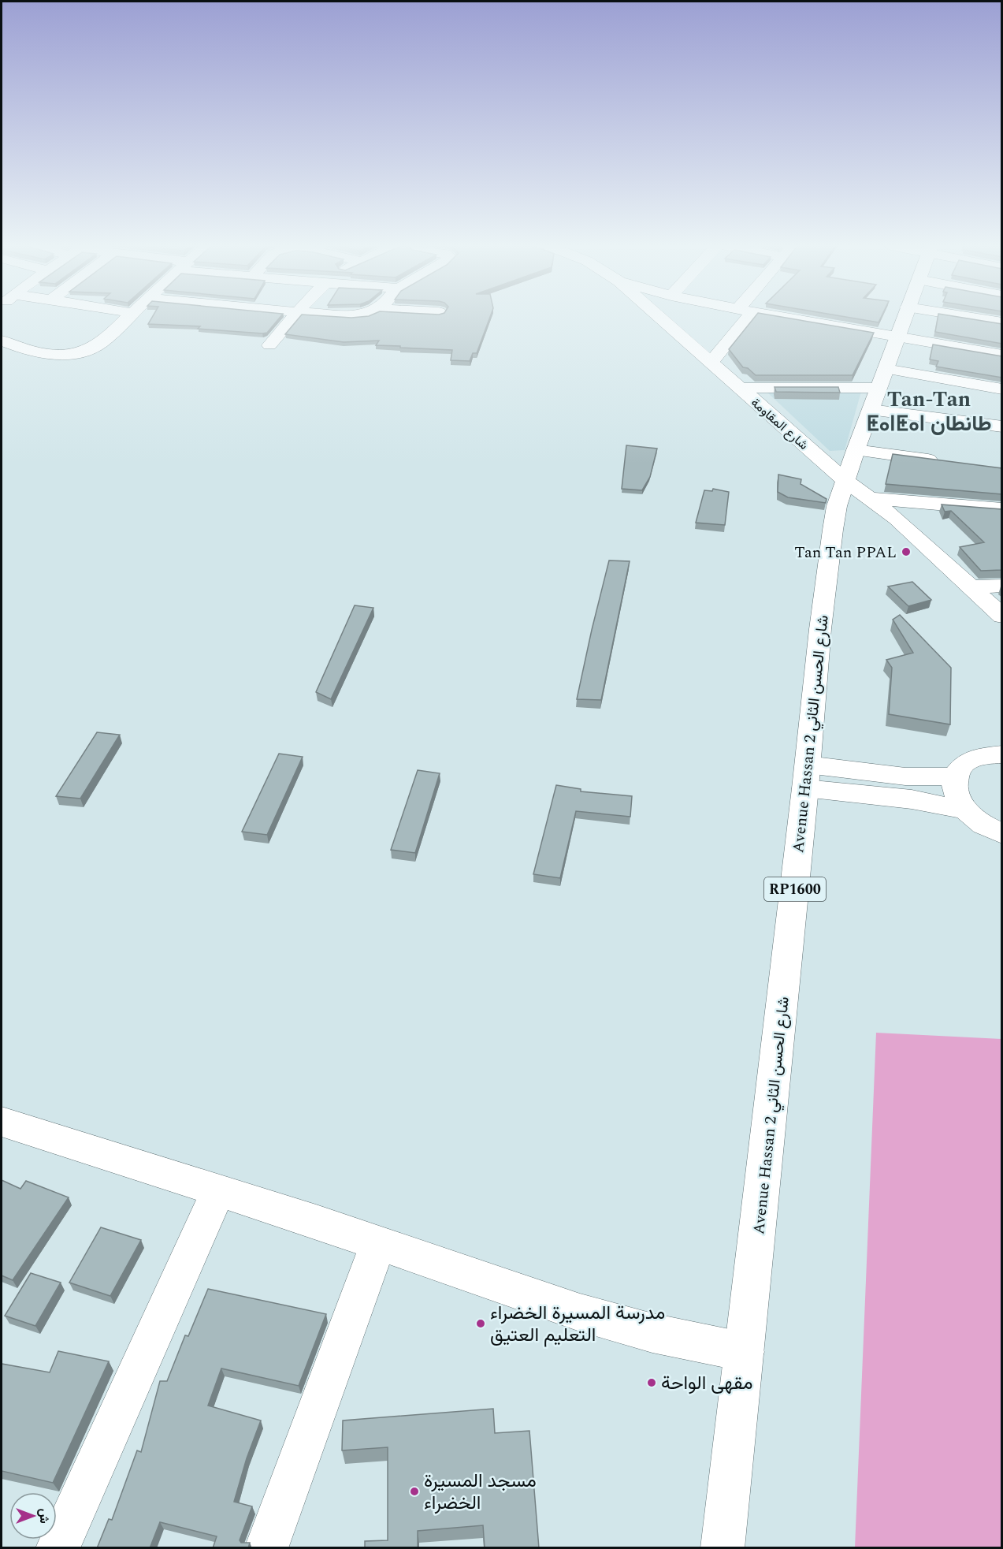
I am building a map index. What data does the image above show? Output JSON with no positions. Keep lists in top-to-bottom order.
{
  "streets": {
    "street": ["شارع المقاومة", "Avenue Hassan 2 شارع الحسن الثاني", "RP1600"]
  },
  "crossings": [
    ["شارع المقاومة", "Avenue Hassan 2 شارع الحسن الثاني"]
  ],
  "districts": ["Tan-Tan ⵟⴰⵏⵟⴰⵏ طانطان"],
  "places": [
    "Tan Tan PPAL",
    "مدرسة المسيرة الخضراء التعليم العتيق",
    "مقهى الواحة",
    "مسجد المسيرة الخضراء"
  ],
  "north": "right"
}
